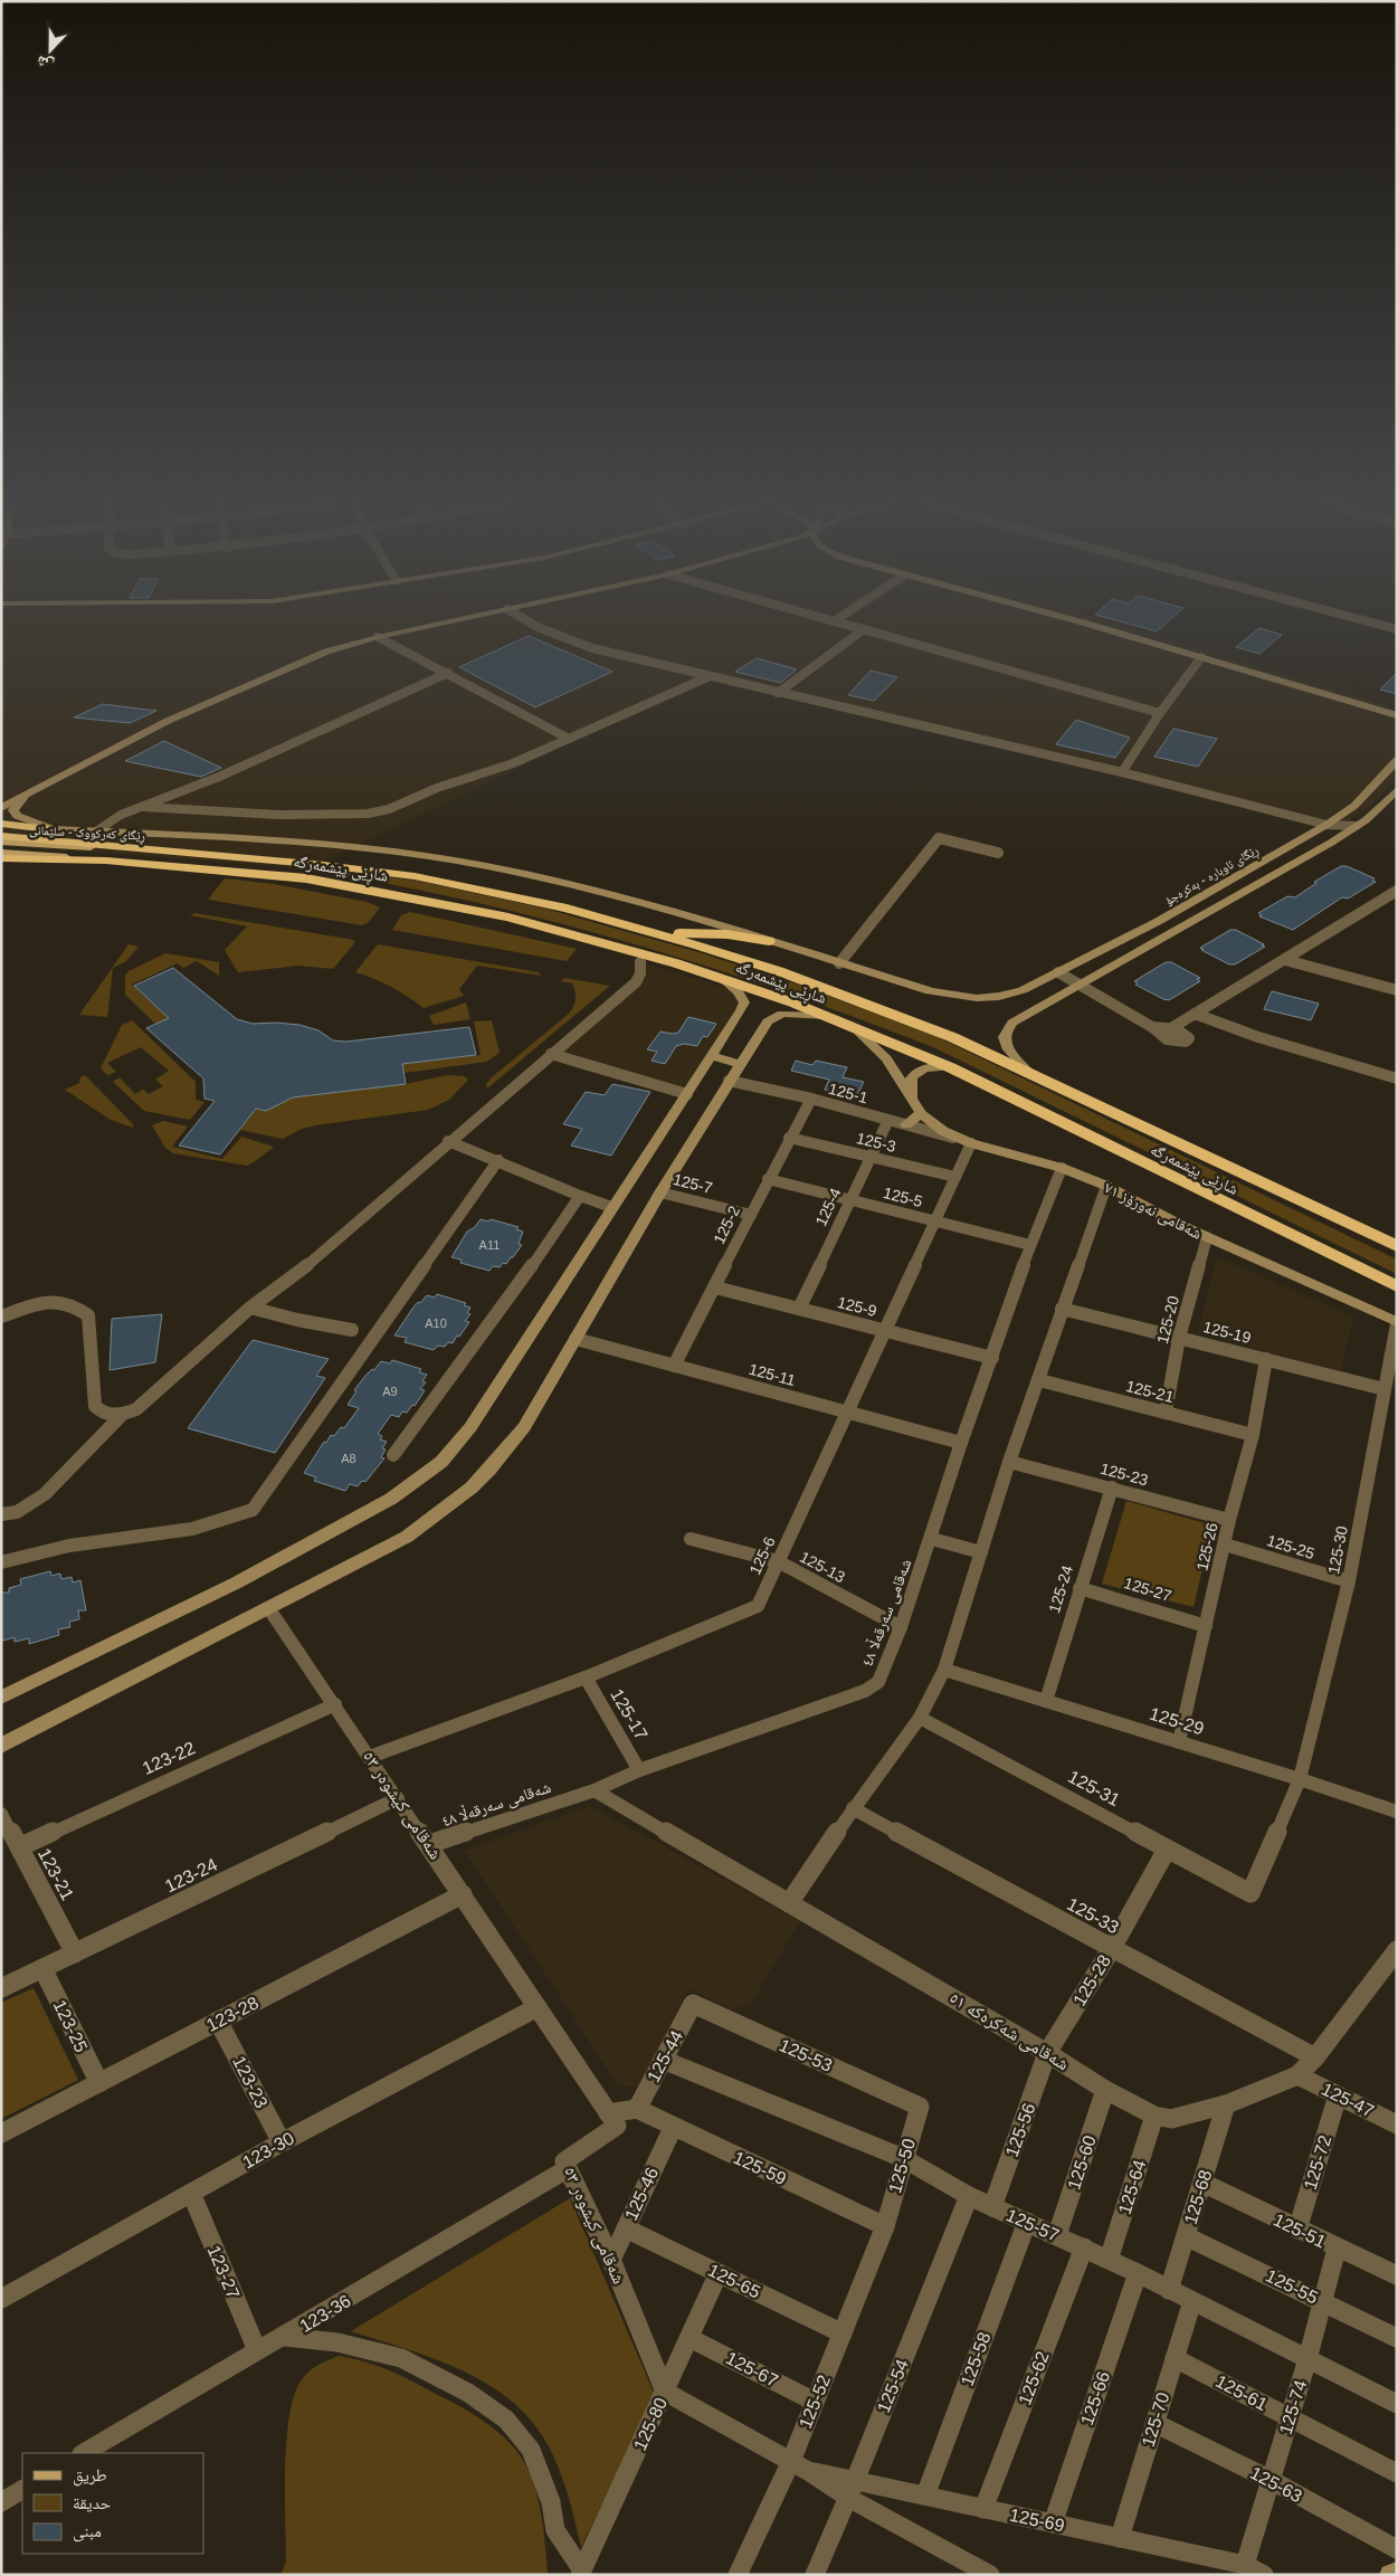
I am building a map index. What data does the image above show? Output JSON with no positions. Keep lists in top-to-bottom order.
{
  "streets": {
    "highway": ["شاڕێی پێشمەرگە"],
    "main road": ["ڕێگای کەرکووک - سلێمانی"],
    "street": [
      "ڕێگای ئاوبارە - بەکرەجۆ",
      "125-1",
      "125-3",
      "125-7",
      "125-5",
      "125-4",
      "شەقامی نەورۆز ٧١",
      "125-2",
      "125-9",
      "125-20",
      "125-19",
      "125-11",
      "125-21",
      "125-23",
      "125-26",
      "125-25",
      "125-30",
      "125-6",
      "125-13",
      "125-24",
      "125-27",
      "شەقامی سەرقەڵا ٤٨",
      "125-17",
      "125-29",
      "123-22",
      "125-31",
      "شەقامی کیشوەر ٥٣",
      "123-21",
      "123-24",
      "125-33",
      "125-28",
      "123-28",
      "123-25",
      "شەقامی شەکرەکە ٥١",
      "125-53",
      "125-44",
      "123-23",
      "125-47",
      "125-56",
      "123-30",
      "125-60",
      "125-72",
      "125-50",
      "125-59",
      "125-64",
      "125-46",
      "125-68",
      "125-57",
      "125-51",
      "123-27",
      "125-65",
      "125-55",
      "123-36",
      "125-58",
      "125-67",
      "125-62",
      "125-54",
      "125-61",
      "125-66",
      "125-52",
      "125-74",
      "125-70",
      "125-80",
      "125-63",
      "125-69"
    ]
  },
  "crossings": [
    ["ڕێگای کەرکووک - سلێمانی", "شاڕێی پێشمەرگە"],
    ["شاڕێی پێشمەرگە", "شەقامی نەورۆز ٧١"],
    ["125-1", "125-4"],
    ["125-1", "شەقامی نەورۆز ٧١"],
    ["125-1", "125-2"],
    ["125-1", "125-6"],
    ["125-3", "125-4"],
    ["125-3", "125-2"],
    ["125-3", "125-6"],
    ["125-7", "125-2"],
    ["125-5", "125-4"],
    ["125-5", "125-2"],
    ["125-5", "125-6"],
    ["125-5", "شەقامی سەرقەڵا ٤٨"],
    ["125-4", "125-9"],
    ["شەقامی نەورۆز ٧١", "125-20"],
    ["شەقامی نەورۆز ٧١", "125-30"],
    ["شەقامی نەورۆز ٧١", "125-6"],
    ["شەقامی نەورۆز ٧١", "شەقامی سەرقەڵا ٤٨"],
    ["125-2", "125-9"],
    ["125-2", "125-11"],
    ["125-9", "125-6"],
    ["125-9", "شەقامی سەرقەڵا ٤٨"],
    ["125-20", "125-19"],
    ["125-20", "125-21"],
    ["125-19", "125-26"],
    ["125-19", "125-30"],
    ["125-11", "125-6"],
    ["125-11", "شەقامی سەرقەڵا ٤٨"],
    ["125-21", "125-26"],
    ["125-23", "125-26"],
    ["125-23", "125-24"],
    ["125-26", "125-25"],
    ["125-26", "125-27"],
    ["125-26", "125-29"],
    ["125-25", "125-30"],
    ["125-30", "125-29"],
    ["125-30", "125-31"],
    ["125-6", "125-13"],
    ["125-6", "125-17"],
    ["125-6", "شەقامی کیشوەر ٥٣"],
    ["125-13", "شەقامی سەرقەڵا ٤٨"],
    ["125-24", "125-27"],
    ["125-24", "125-29"],
    ["شەقامی سەرقەڵا ٤٨", "125-17"],
    ["شەقامی سەرقەڵا ٤٨", "شەقامی کیشوەر ٥٣"],
    ["شەقامی سەرقەڵا ٤٨", "شەقامی شەکرەکە ٥١"],
    ["123-22", "شەقامی کیشوەر ٥٣"],
    ["123-22", "123-21"],
    ["125-31", "125-28"],
    ["شەقامی کیشوەر ٥٣", "123-24"],
    ["شەقامی کیشوەر ٥٣", "123-28"],
    ["شەقامی کیشوەر ٥٣", "123-30"],
    ["شەقامی کیشوەر ٥٣", "125-46"],
    ["شەقامی کیشوەر ٥٣", "123-36"],
    ["شەقامی کیشوەر ٥٣", "125-80"],
    ["123-21", "123-24"],
    ["123-24", "123-25"],
    ["125-33", "125-28"],
    ["125-33", "شەقامی شەکرەکە ٥١"],
    ["125-28", "شەقامی شەکرەکە ٥١"],
    ["125-28", "125-56"],
    ["123-28", "123-25"],
    ["123-28", "123-23"],
    ["شەقامی شەکرەکە ٥١", "125-47"],
    ["شەقامی شەکرەکە ٥١", "125-56"],
    ["شەقامی شەکرەکە ٥١", "125-60"],
    ["شەقامی شەکرەکە ٥١", "125-64"],
    ["شەقامی شەکرەکە ٥١", "125-68"],
    ["125-53", "125-44"],
    ["125-53", "125-50"],
    ["125-44", "125-59"],
    ["125-44", "125-57"],
    ["123-23", "123-30"],
    ["125-47", "125-72"],
    ["125-56", "125-57"],
    ["123-30", "123-27"],
    ["125-60", "125-57"],
    ["125-72", "125-51"],
    ["125-50", "125-59"],
    ["125-50", "125-57"],
    ["125-50", "125-52"],
    ["125-59", "125-46"],
    ["125-59", "125-52"],
    ["125-64", "125-57"],
    ["125-46", "125-65"],
    ["125-68", "125-57"],
    ["125-68", "125-51"],
    ["125-68", "125-55"],
    ["125-57", "125-58"],
    ["125-57", "125-62"],
    ["125-57", "125-54"],
    ["125-57", "125-66"],
    ["125-57", "125-74"],
    ["125-57", "125-70"],
    ["125-51", "125-74"],
    ["123-27", "123-36"],
    ["125-65", "125-52"],
    ["125-65", "125-80"],
    ["125-55", "125-74"],
    ["125-58", "125-69"],
    ["125-67", "125-52"],
    ["125-67", "125-80"],
    ["125-62", "125-69"],
    ["125-54", "125-69"],
    ["125-61", "125-74"],
    ["125-61", "125-70"],
    ["125-66", "125-69"],
    ["125-52", "125-69"],
    ["125-74", "125-63"],
    ["125-74", "125-69"],
    ["125-70", "125-63"],
    ["125-70", "125-69"]
  ],
  "house_numbers": [
    "A11",
    "A10",
    "A9",
    "A8"
  ],
  "legend": ["طريق", "حديقة", "مبنى"],
  "north": "bottom"
}
